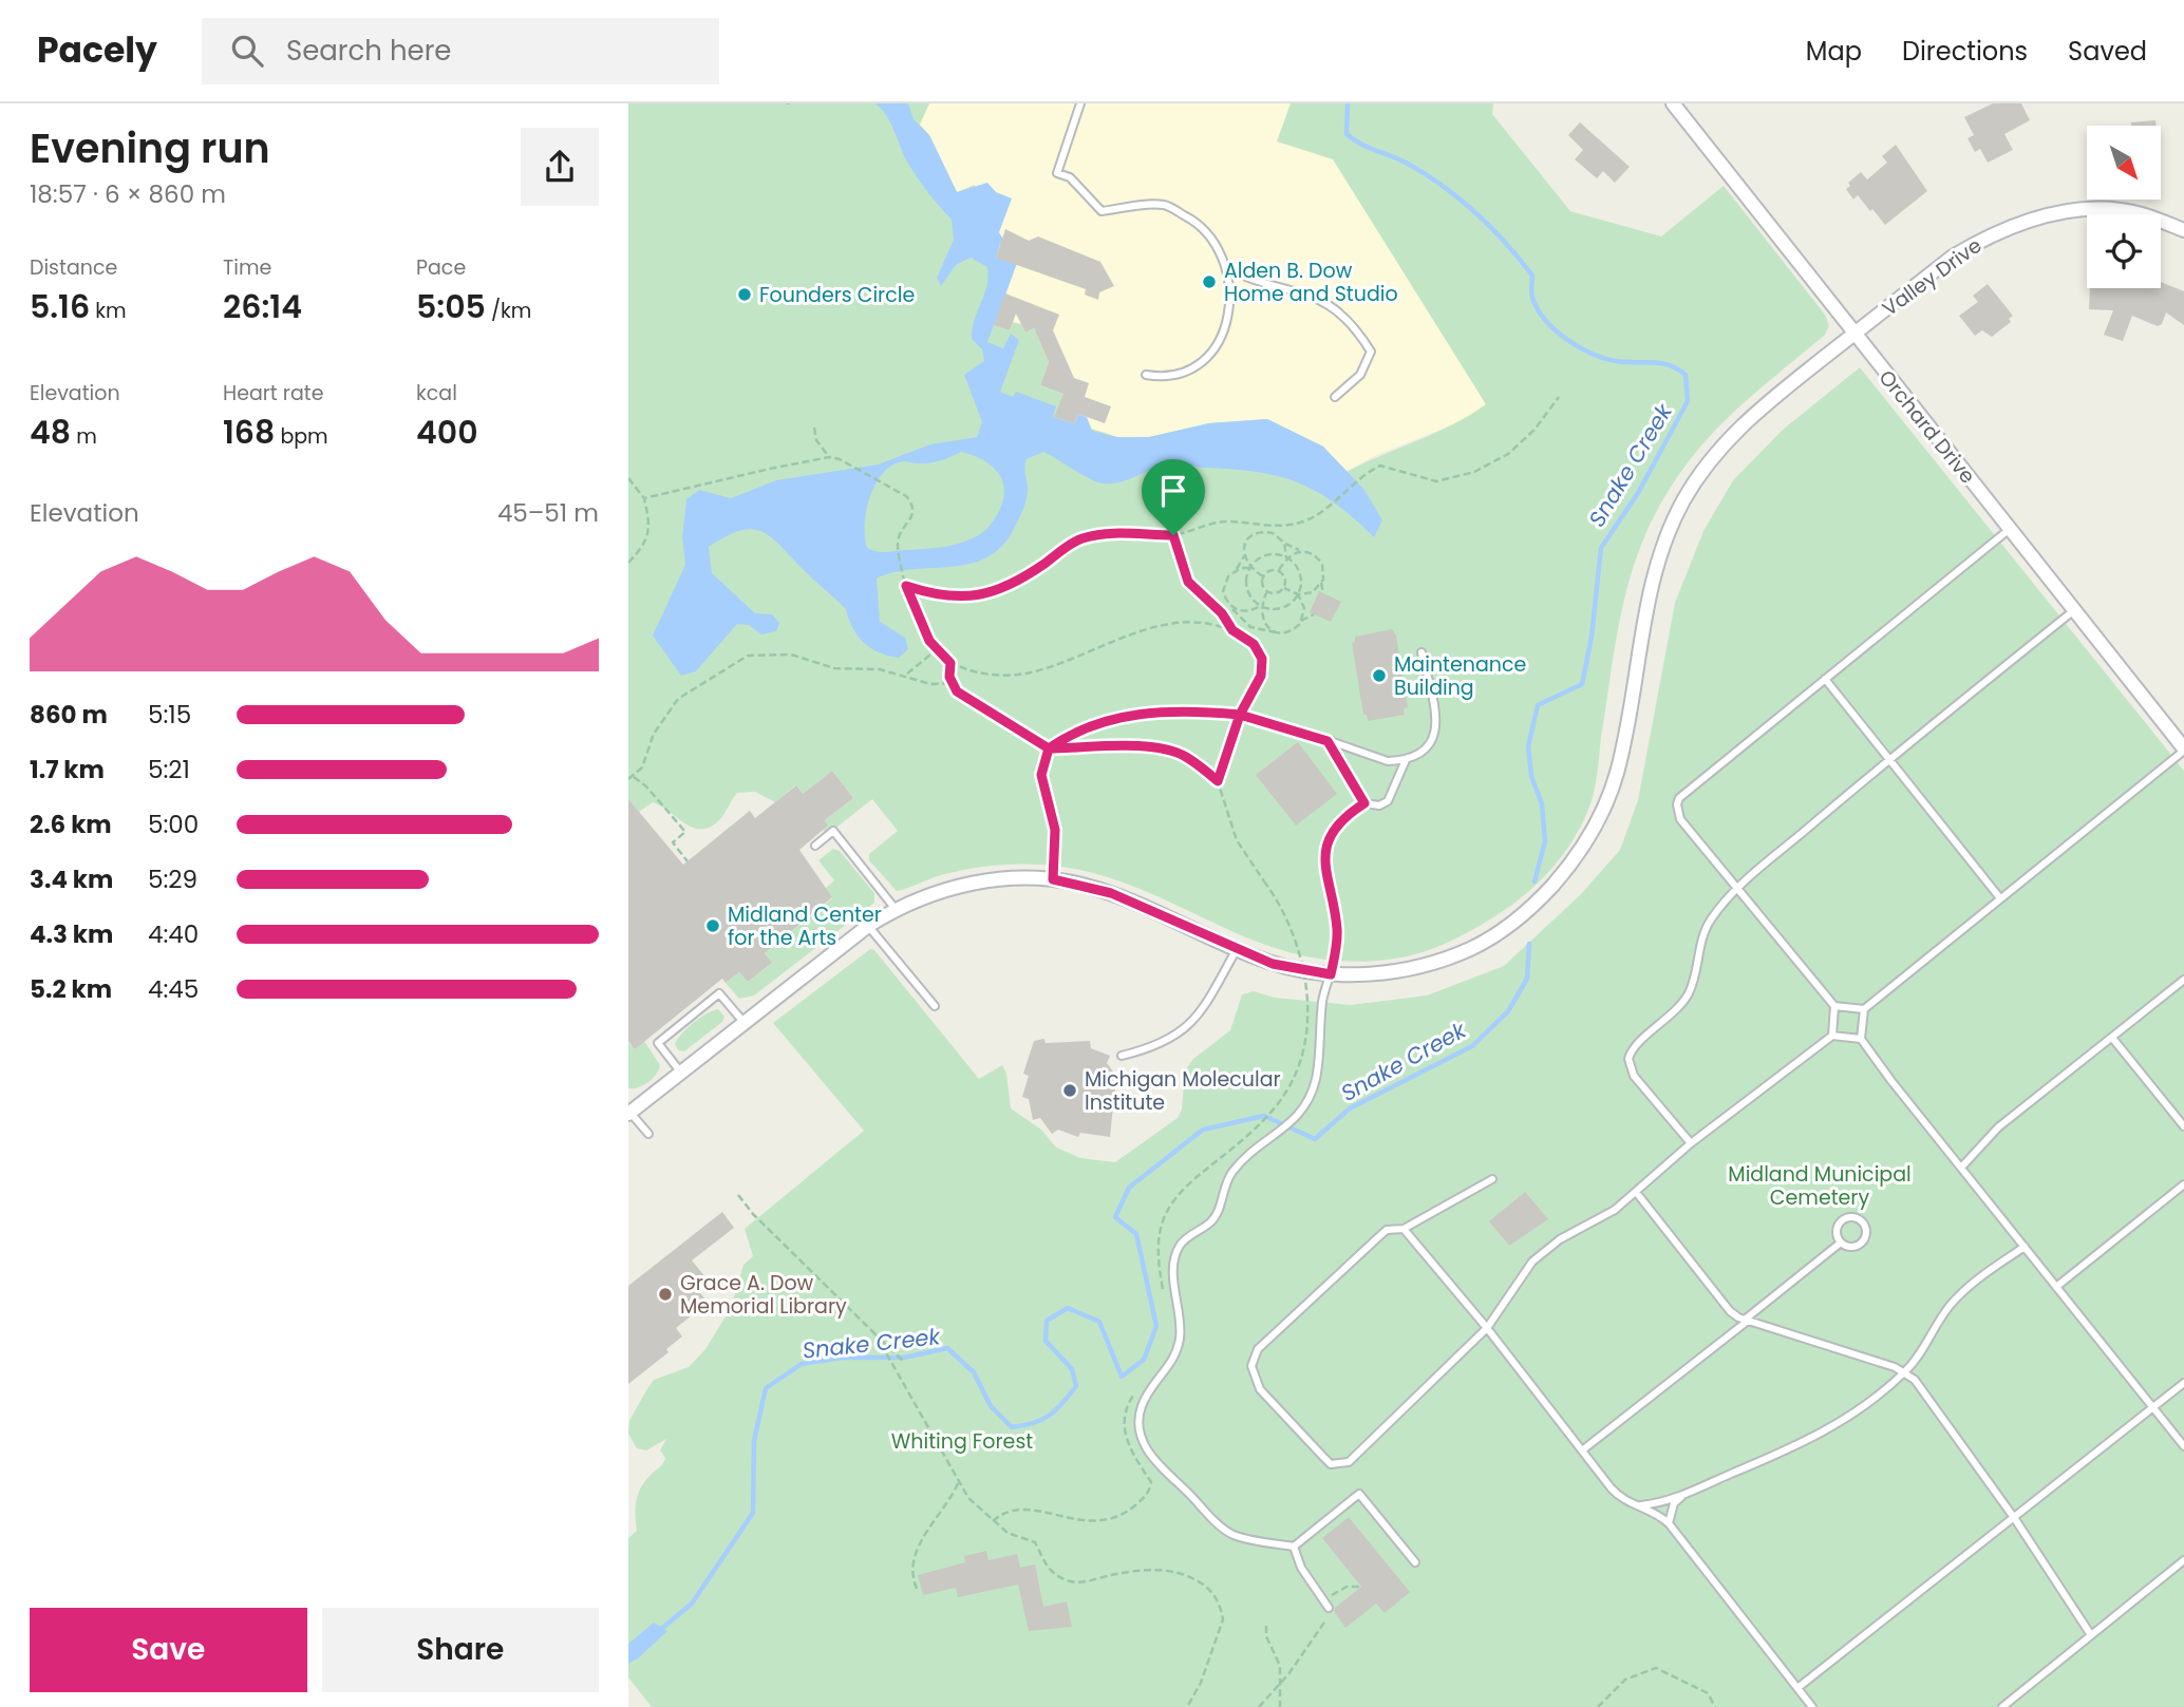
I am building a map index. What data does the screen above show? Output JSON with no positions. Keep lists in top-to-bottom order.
{
  "streets": {
    "street": ["Valley Drive", "Orchard Drive"]
  },
  "crossings": [
    ["Valley Drive", "Orchard Drive"]
  ],
  "water": ["Snake Creek"],
  "parks": ["Midland Municipal Cemetery", "Whiting Forest"],
  "places": [
    "Alden B. Dow Home and Studio",
    "Founders Circle",
    "Maintenance Building",
    "Midland Center for the Arts",
    "Michigan Molecular Institute",
    "Grace A. Dow Memorial Library"
  ],
  "north": "bottom right",
  "page": {
    "header": "Pacely",
    "search": "Search here",
    "nav": ["Map", "Directions", "Saved"],
    "heading": ["Evening run", "18:57 · 6 × 860 m"],
    "stats": [
      ["Distance", "5.16 km"],
      ["Time", "26:14"],
      ["Pace", "5:05 /km"],
      ["Elevation", "48 m"],
      ["Heart rate", "168 bpm"],
      ["kcal", "400"]
    ],
    "chart": ["Elevation", "45–51 m"],
    "list": [
      {
        "name": "860 m",
        "note": "5:15"
      },
      {
        "name": "1.7 km",
        "note": "5:21"
      },
      {
        "name": "2.6 km",
        "note": "5:00"
      },
      {
        "name": "3.4 km",
        "note": "5:29"
      },
      {
        "name": "4.3 km",
        "note": "4:40"
      },
      {
        "name": "5.2 km",
        "note": "4:45"
      }
    ],
    "buttons": ["Save", "Share"]
  }
}
